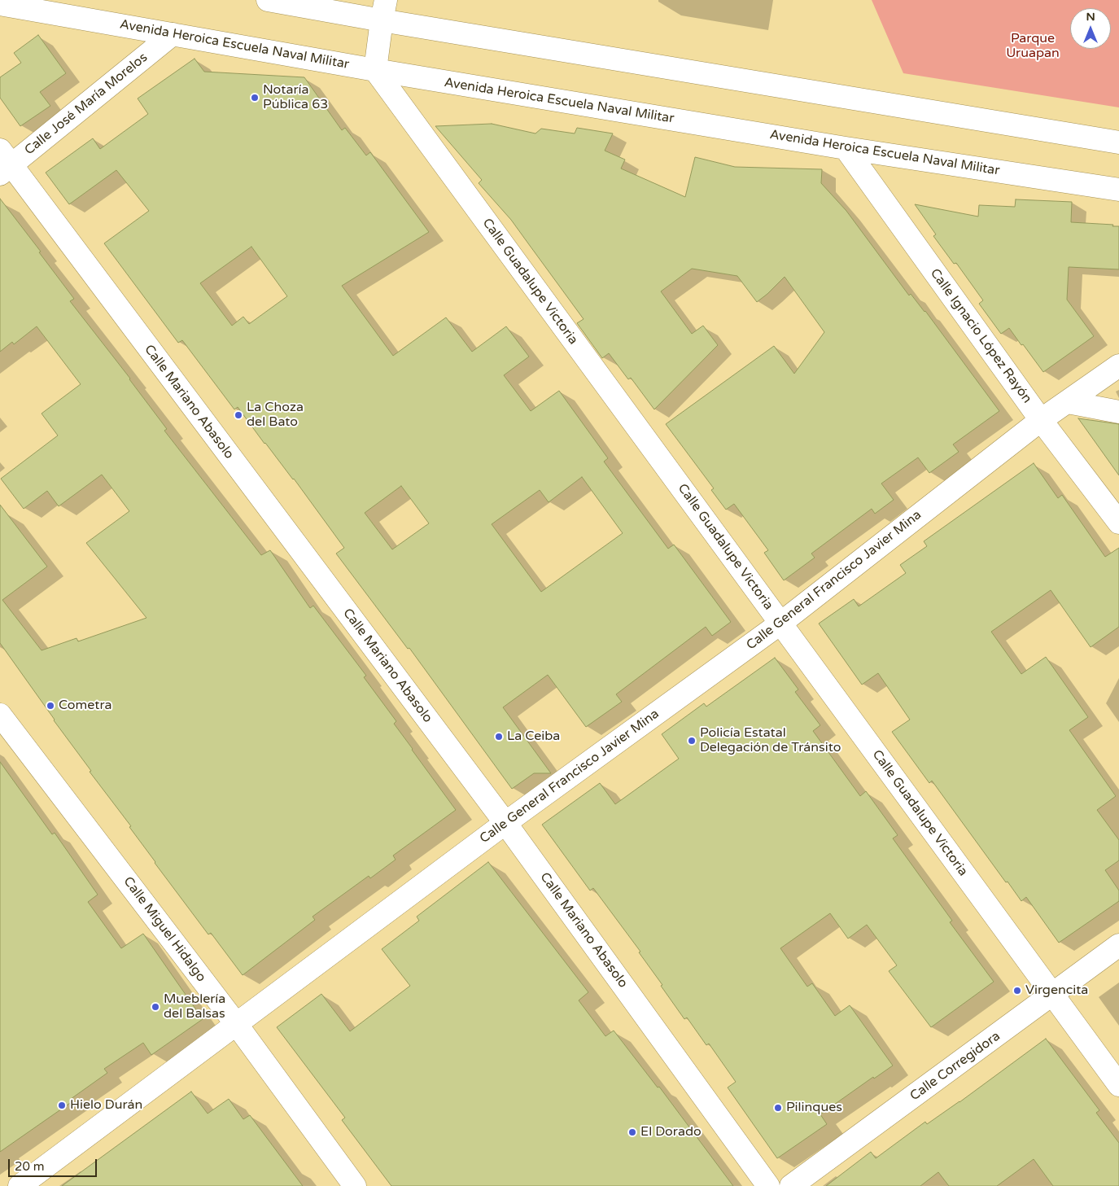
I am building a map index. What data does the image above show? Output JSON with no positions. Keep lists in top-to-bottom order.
{
  "streets": {
    "street": [
      "Avenida Heroica Escuela Naval Militar",
      "Calle José María Morelos",
      "Calle Guadalupe Victoria",
      "Calle Ignacio López Rayón",
      "Calle Mariano Abasolo",
      "Calle General Francisco Javier Mina",
      "Calle Miguel Hidalgo",
      "Calle Corregidora"
    ]
  },
  "crossings": [
    ["Avenida Heroica Escuela Naval Militar", "Calle José María Morelos"],
    ["Avenida Heroica Escuela Naval Militar", "Calle Guadalupe Victoria"],
    ["Avenida Heroica Escuela Naval Militar", "Calle Ignacio López Rayón"],
    ["Calle José María Morelos", "Calle Mariano Abasolo"],
    ["Calle Guadalupe Victoria", "Calle General Francisco Javier Mina"],
    ["Calle Guadalupe Victoria", "Calle Corregidora"],
    ["Calle Ignacio López Rayón", "Calle General Francisco Javier Mina"],
    ["Calle Mariano Abasolo", "Calle General Francisco Javier Mina"],
    ["Calle General Francisco Javier Mina", "Calle Miguel Hidalgo"]
  ],
  "parks": ["Parque Uruapan"],
  "places": [
    "Notaría Pública 63",
    "La Choza del Bato",
    "Cometra",
    "La Ceiba",
    "Policía Estatal Delegación de Tránsito",
    "Virgencita",
    "Mueblería del Balsas",
    "Hielo Durán",
    "Pilinques",
    "El Dorado"
  ],
  "scale_bar": "20 m",
  "north": "top"
}
